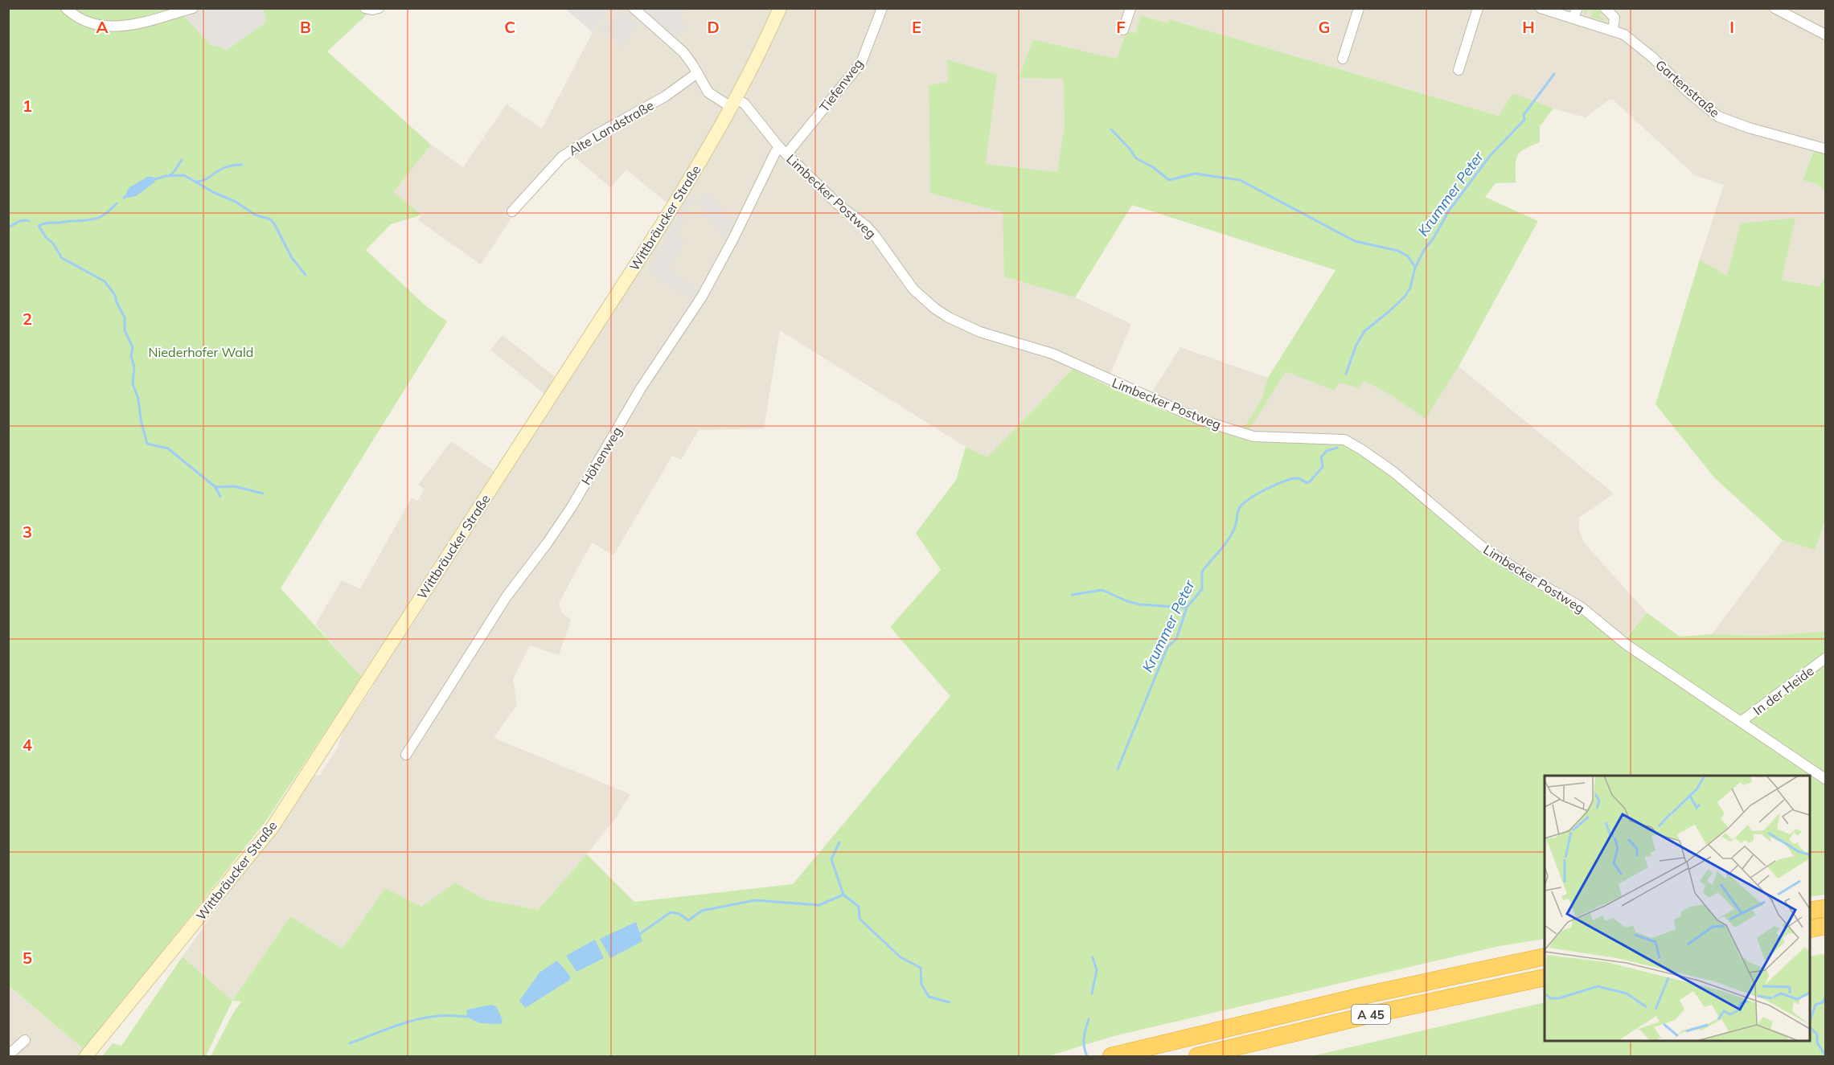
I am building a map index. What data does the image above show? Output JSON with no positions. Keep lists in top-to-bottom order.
{
  "streets": {
    "highway": ["A 45"],
    "main road": ["Wittbräucker Straße"],
    "street": [
      "Tiefenweg",
      "Gartenstraße",
      "Alte Landstraße",
      "Limbecker Postweg",
      "Höhenweg",
      "In der Heide"
    ]
  },
  "crossings": [
    ["Tiefenweg", "Limbecker Postweg"],
    ["Tiefenweg", "Höhenweg"],
    ["Alte Landstraße", "Limbecker Postweg"],
    ["Limbecker Postweg", "Wittbräucker Straße"],
    ["Limbecker Postweg", "Höhenweg"],
    ["Limbecker Postweg", "In der Heide"]
  ],
  "water": ["Krummer Peter"],
  "parks": ["Niederhofer Wald"],
  "grid": {
    "columns": [
      "A",
      "B",
      "C",
      "D",
      "E",
      "F",
      "G",
      "H",
      "I"
    ],
    "rows": [
      "1",
      "2",
      "3",
      "4",
      "5"
    ]
  }
}
